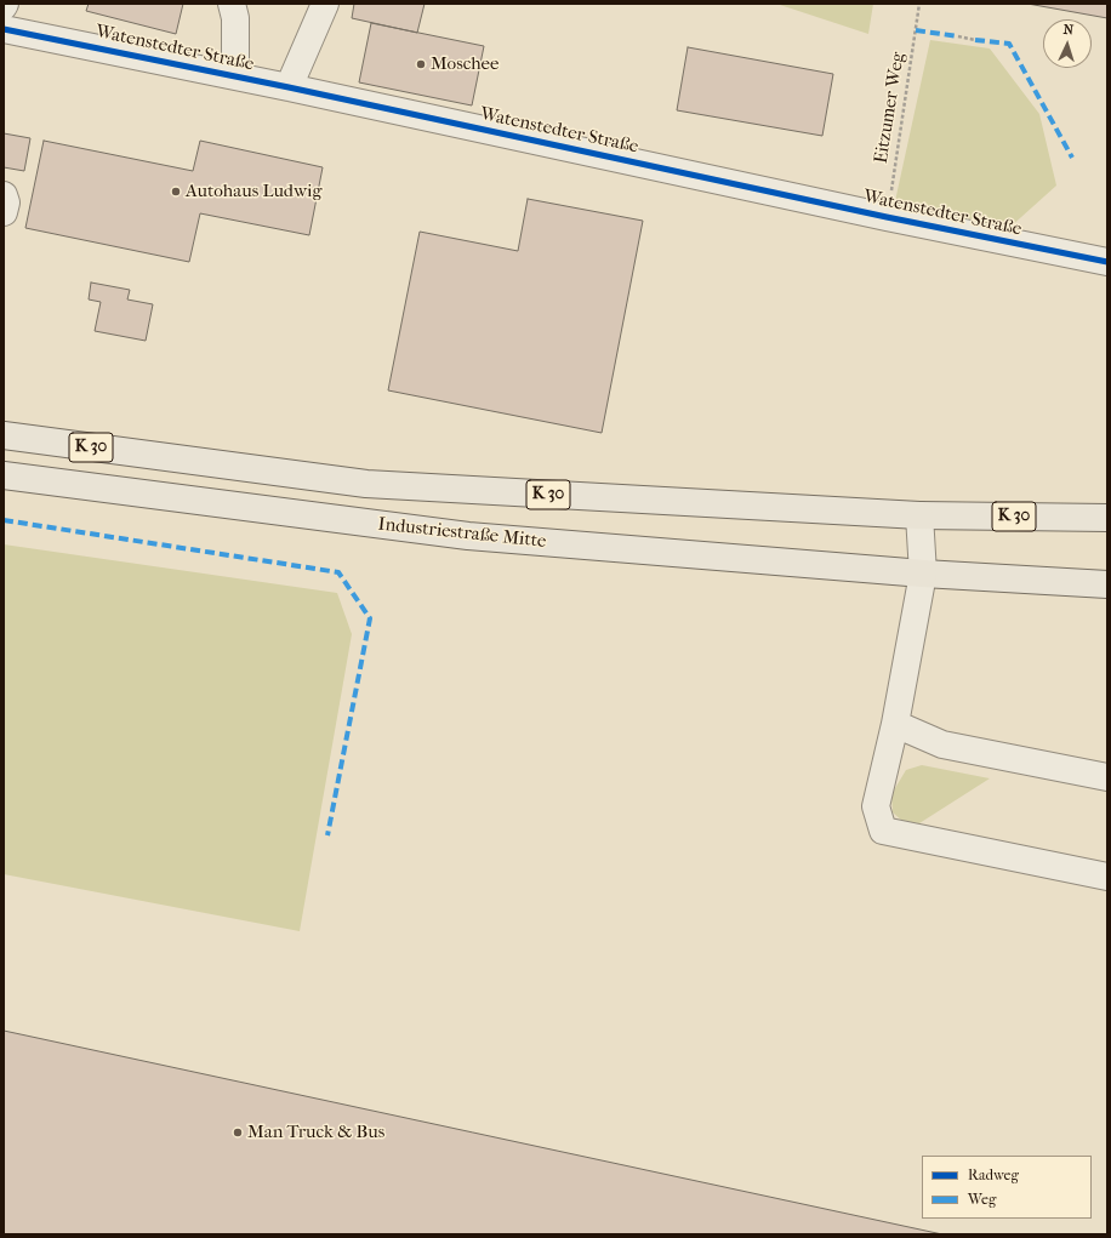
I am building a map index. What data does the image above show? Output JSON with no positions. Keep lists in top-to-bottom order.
{
  "streets": {
    "main road": ["K 30", "Industriestraße Mitte"],
    "street": ["Watenstedter Straße"],
    "path": ["Eitzumer Weg"]
  },
  "crossings": [
    ["Watenstedter Straße", "Eitzumer Weg"]
  ],
  "places": ["Moschee", "Autohaus Ludwig", "Man Truck & Bus"],
  "legend": ["Radweg", "Weg"],
  "north": "top"
}
